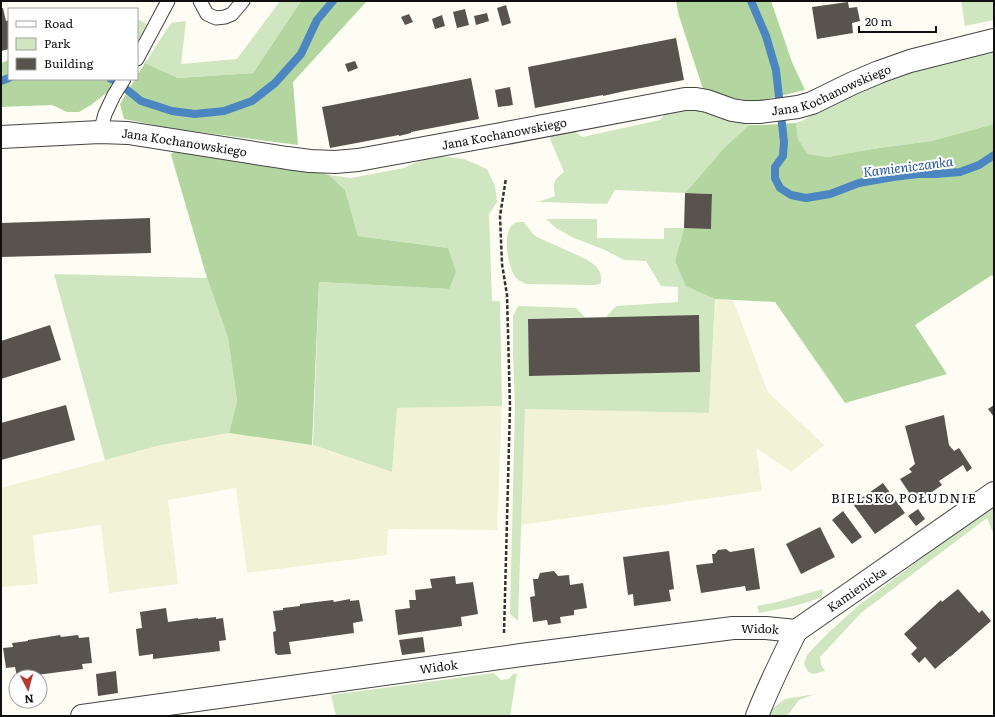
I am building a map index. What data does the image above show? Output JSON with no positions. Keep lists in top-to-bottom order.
{
  "streets": {
    "street": ["Jana Kochanowskiego", "Kamienicka", "Widok"]
  },
  "crossings": [
    ["Kamienicka", "Widok"]
  ],
  "districts": ["BIELSKO POŁUDNIE"],
  "water": ["Kamieniczanka"],
  "legend": ["Road", "Park", "Building"],
  "scale_bar": "20 m",
  "north": "bottom"
}
